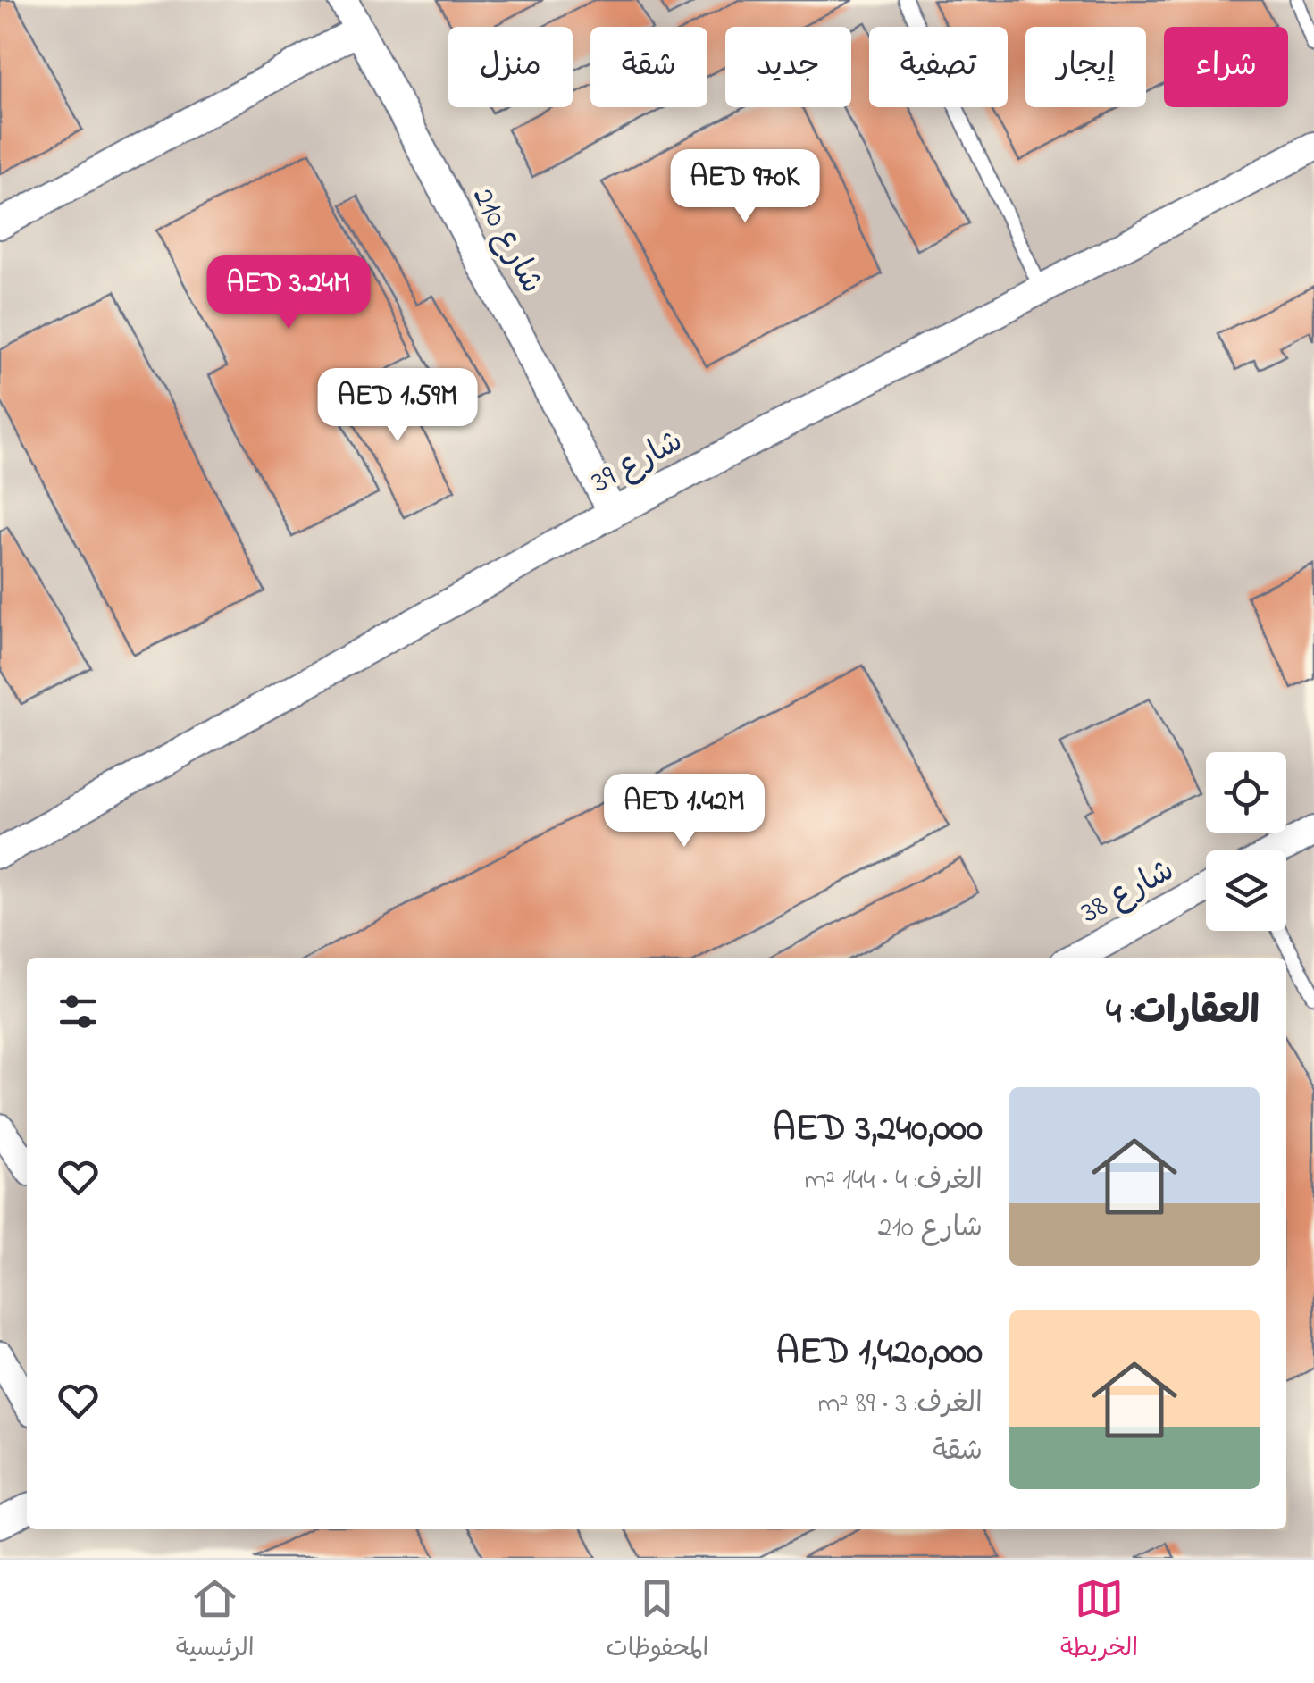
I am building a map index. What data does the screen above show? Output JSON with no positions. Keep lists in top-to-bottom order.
{
  "streets": {
    "street": ["شارع 210", "شارع 39", "شارع 38"]
  },
  "crossings": [
    ["شارع 210", "شارع 39"]
  ],
  "page": {
    "chip": [
      "شراء",
      "إيجار",
      "تصفية",
      "جديد",
      "شقة",
      "منزل"
    ],
    "price": [
      "AED 970K",
      "AED 3.24M",
      "AED 1.59M",
      "AED 1.42M"
    ],
    "heading": "العقارات: 4",
    "list": [
      {
        "name": "AED 3,240,000",
        "note": "الغرف: 4 · 144 m² · شارع 210"
      },
      {
        "name": "AED 1,420,000",
        "note": "الغرف: 3 · 89 m² · شقة"
      }
    ],
    "tabs": ["الخريطة", "المحفوظات", "الرئيسية"]
  }
}
